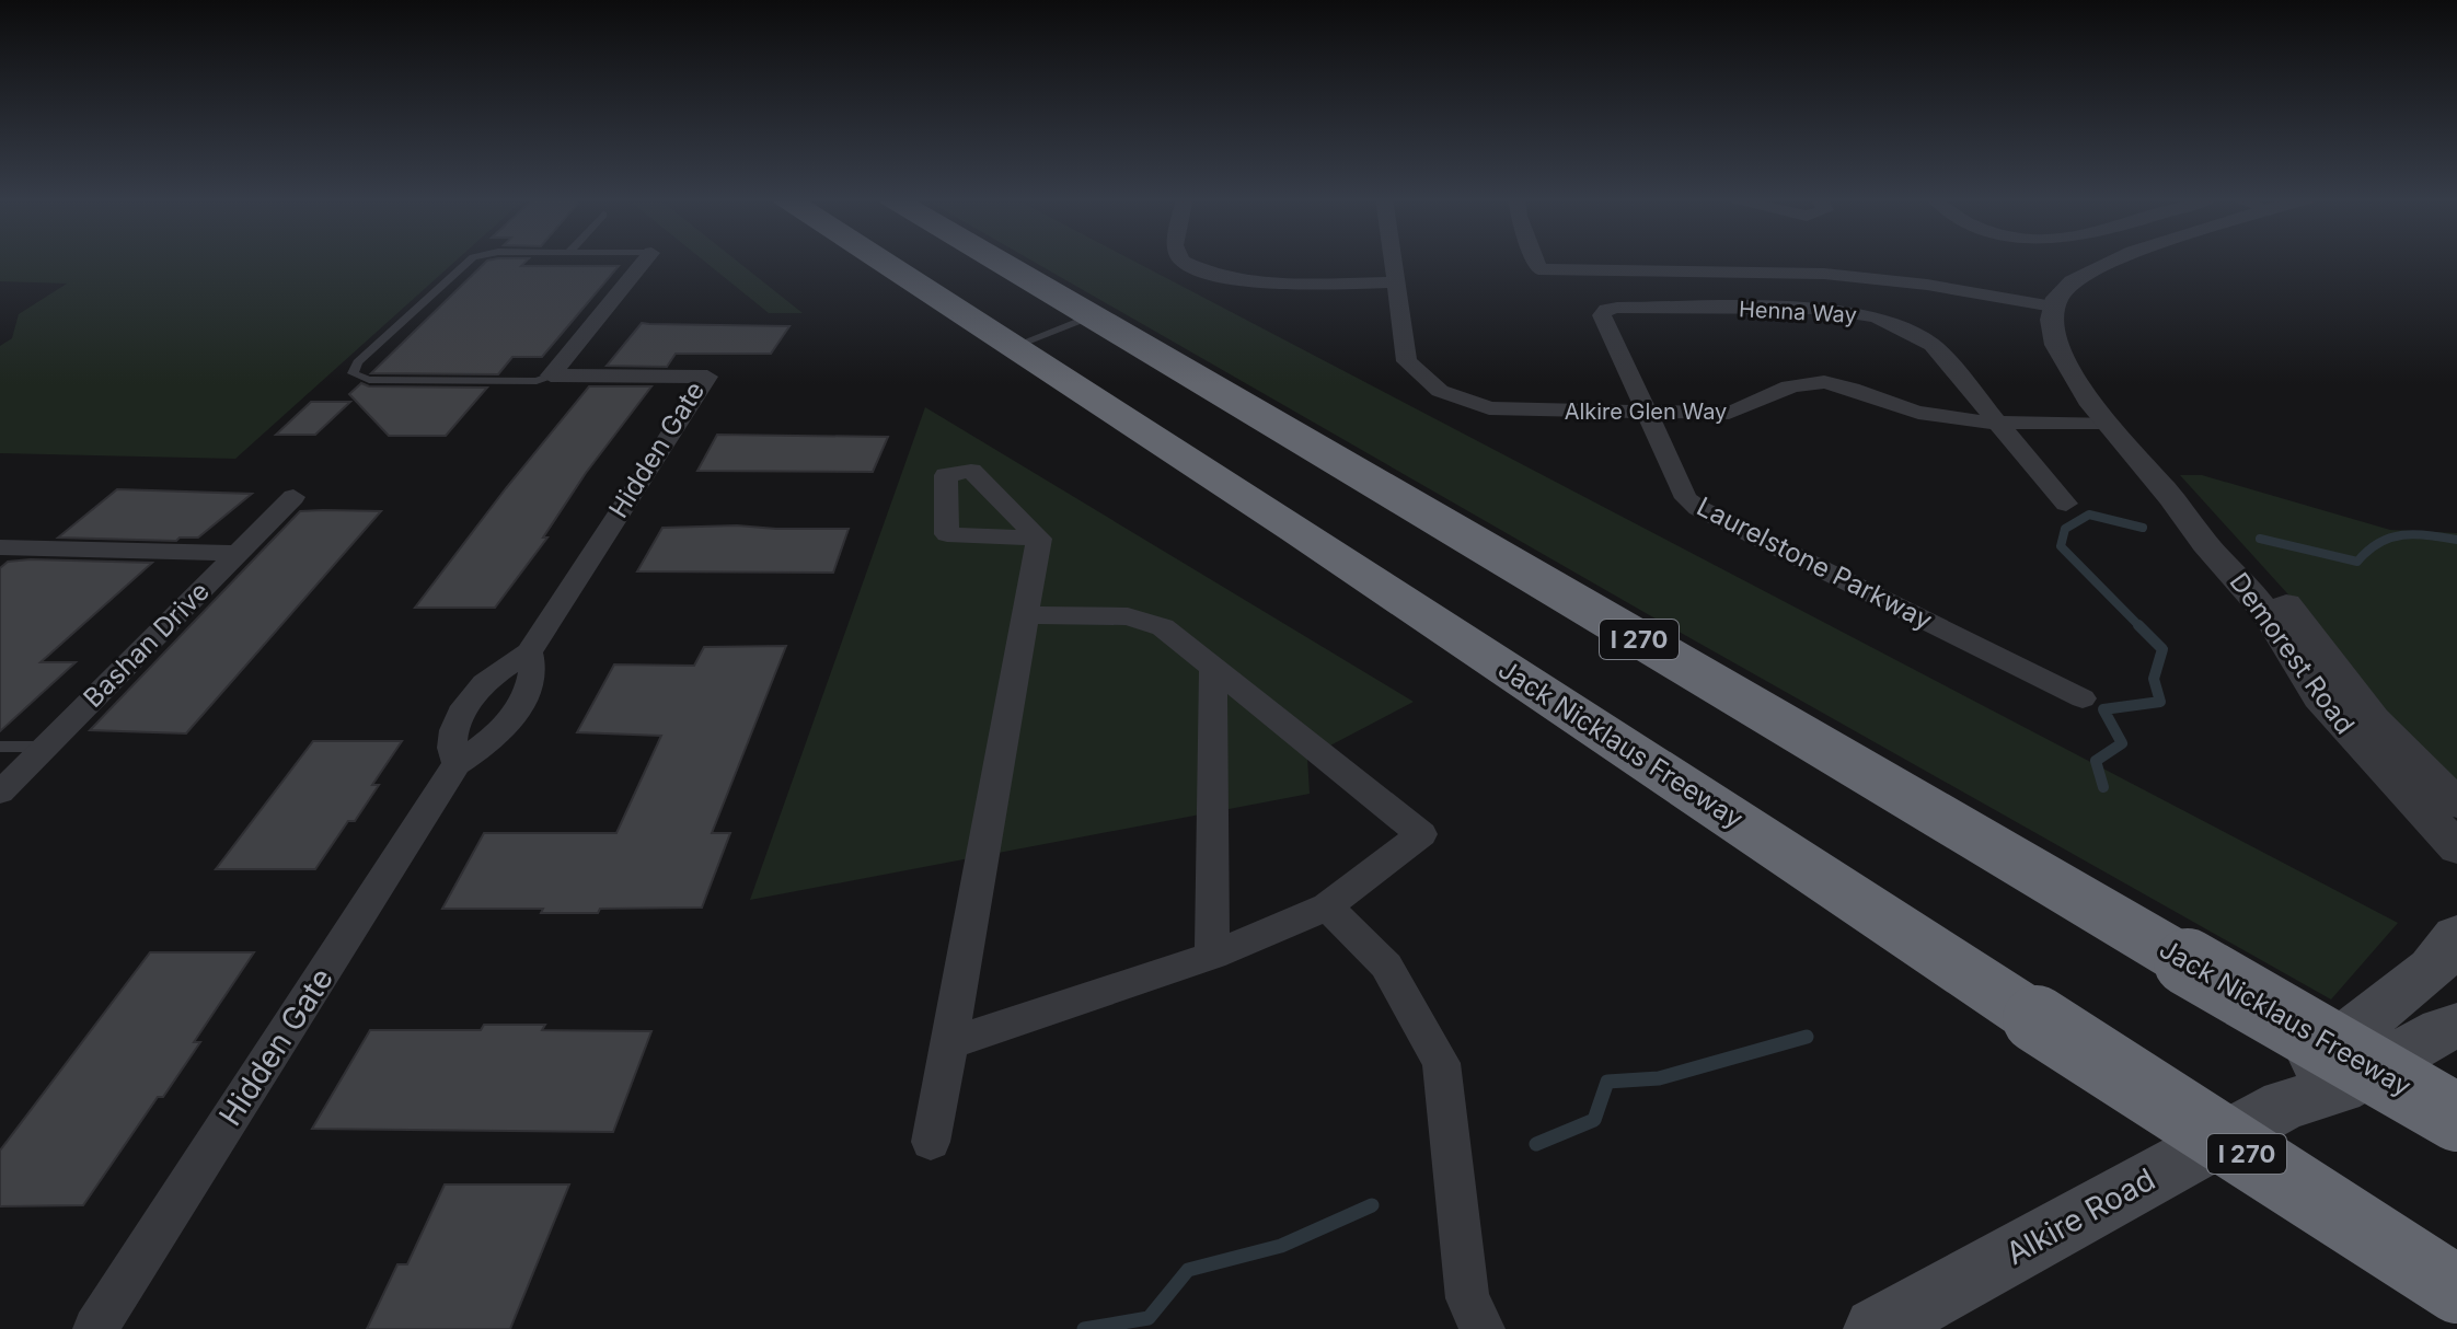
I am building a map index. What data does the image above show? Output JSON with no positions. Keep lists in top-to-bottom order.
{
  "streets": {
    "highway": ["I 270", "Jack Nicklaus Freeway"],
    "main road": ["Alkire Road"],
    "street": [
      "Henna Way",
      "Alkire Glen Way",
      "Hidden Gate",
      "Laurelstone Parkway",
      "Bashan Drive",
      "Demorest Road"
    ]
  },
  "crossings": [
    ["Henna Way", "Alkire Glen Way"],
    ["Henna Way", "Laurelstone Parkway"],
    ["Alkire Glen Way", "Laurelstone Parkway"],
    ["Alkire Glen Way", "Demorest Road"]
  ]
}
